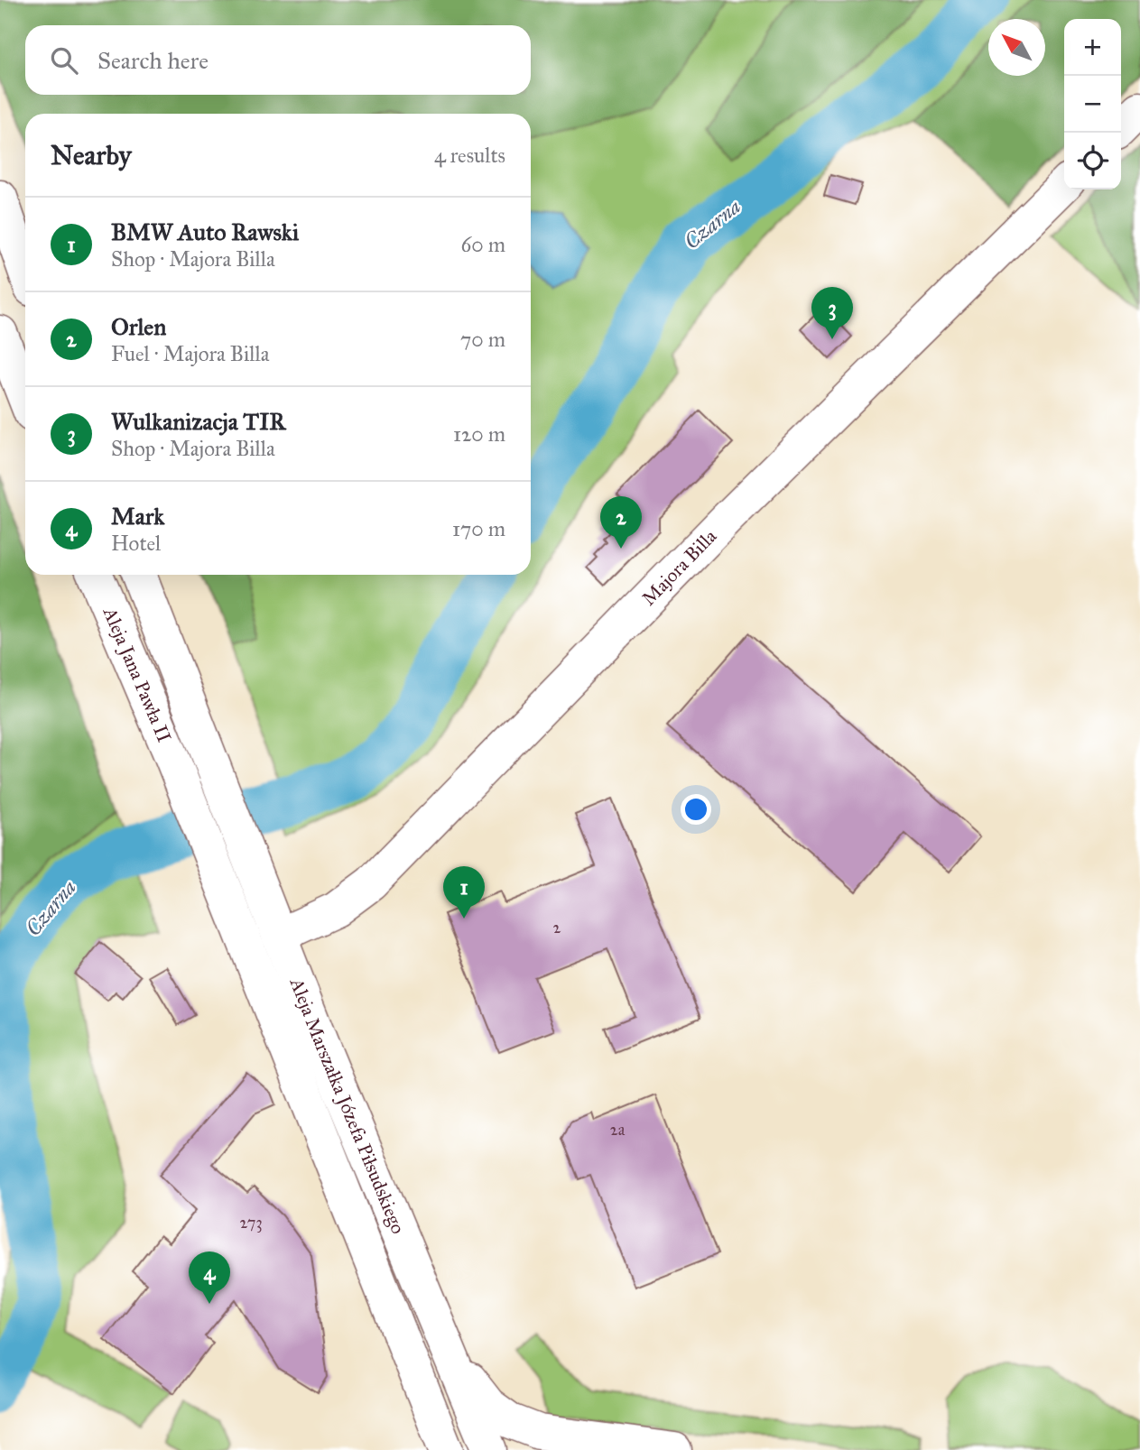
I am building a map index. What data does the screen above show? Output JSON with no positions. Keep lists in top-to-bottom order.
{
  "streets": {
    "main road": ["Majora Billa", "Aleja Jana Pawła II", "Aleja Marszałka Józefa Piłsudskiego"]
  },
  "crossings": [
    ["Majora Billa", "Aleja Marszałka Józefa Piłsudskiego"],
    ["Aleja Jana Pawła II", "Aleja Marszałka Józefa Piłsudskiego"]
  ],
  "water": ["Czarna"],
  "house_numbers": ["2", "2a", "273"],
  "north": "top left",
  "page": {
    "map_buttons": ["+", "−"],
    "search": "Search here",
    "heading": ["Nearby", "4 results"],
    "list": [
      {
        "mark": "1",
        "name": "BMW Auto Rawski",
        "note": "Shop · Majora Billa",
        "value": "60 m"
      },
      {
        "mark": "2",
        "name": "Orlen",
        "note": "Fuel · Majora Billa",
        "value": "70 m"
      },
      {
        "mark": "3",
        "name": "Wulkanizacja TIR",
        "note": "Shop · Majora Billa",
        "value": "120 m"
      },
      {
        "mark": "4",
        "name": "Mark",
        "note": "Hotel",
        "value": "170 m"
      }
    ],
    "pins": [
      "3",
      "2",
      "1",
      "4"
    ]
  }
}
